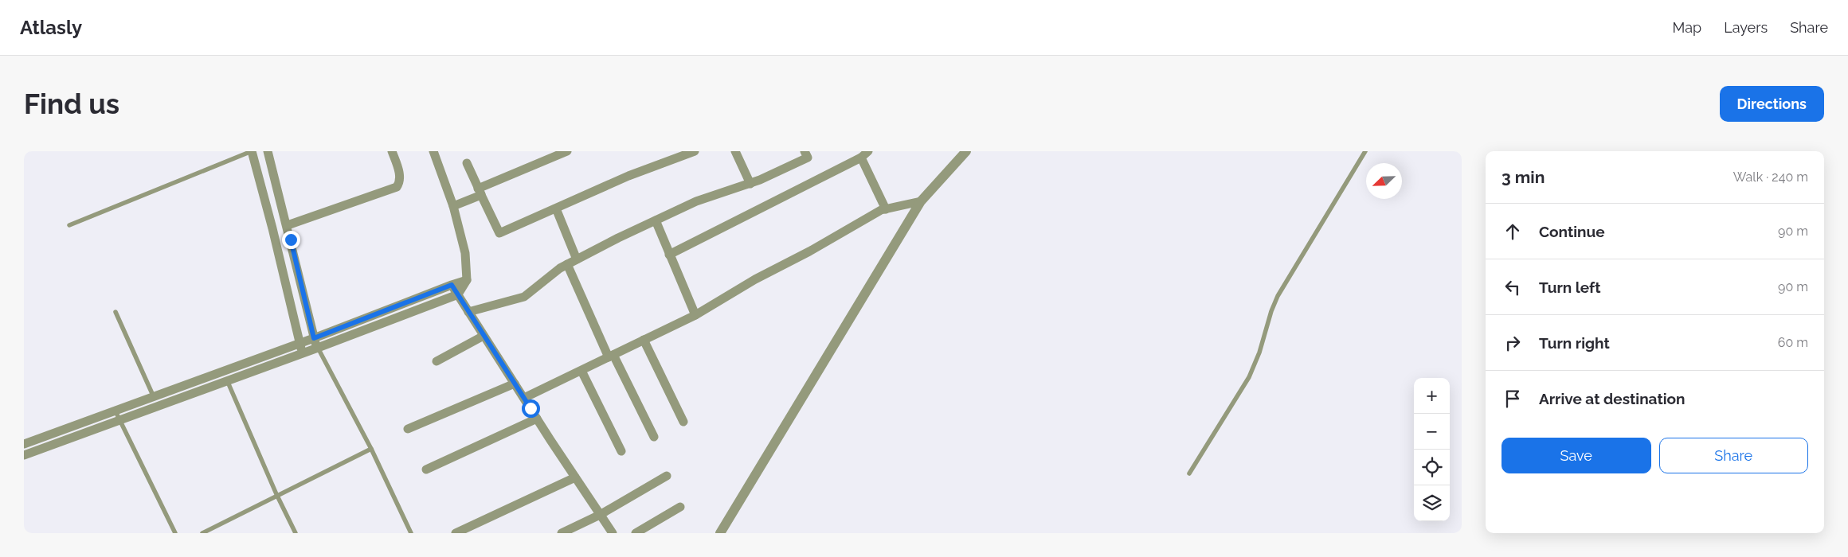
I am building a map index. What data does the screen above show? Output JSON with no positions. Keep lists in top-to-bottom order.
{
  "north": "bottom left",
  "page": {
    "header": "Atlasly",
    "nav": ["Map", "Layers", "Share"],
    "buttons": [
      "Directions",
      ["Save", "Share"]
    ],
    "title": "Find us",
    "heading": ["3 min", "Walk · 240 m"],
    "list": [
      ["Continue", "90 m"],
      ["Turn left", "90 m"],
      ["Turn right", "60 m"],
      "Arrive at destination"
    ],
    "map_buttons": ["+", "−"]
  }
}
